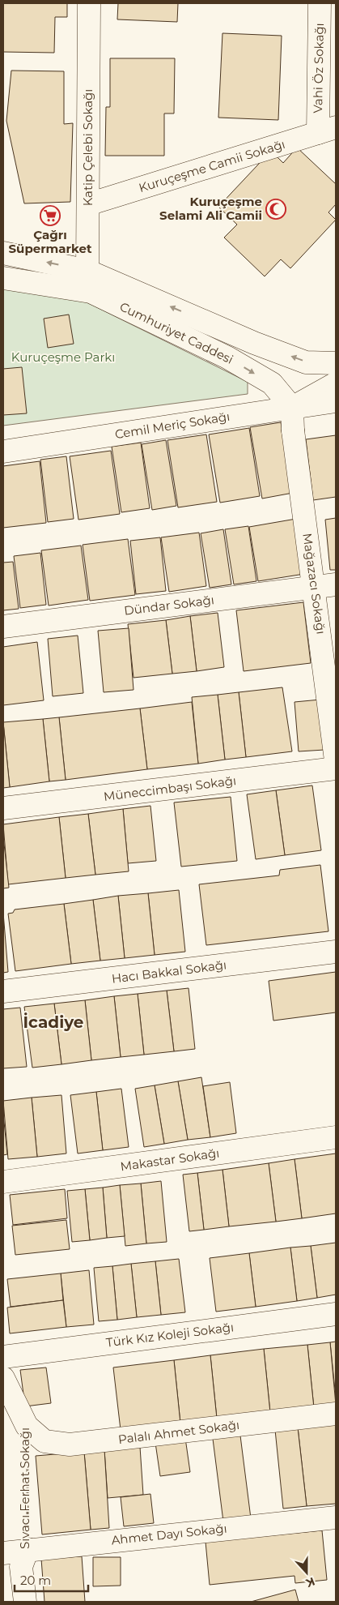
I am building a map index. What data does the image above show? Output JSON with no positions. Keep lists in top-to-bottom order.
{
  "streets": {
    "street": [
      "Vahi Öz Sokağı",
      "Katip Çelebi Sokağı",
      "Kuruçeşme Camii Sokağı",
      "Cumhuriyet Caddesi",
      "Cemil Meriç Sokağı",
      "Mağazacı Sokağı",
      "Dündar Sokağı",
      "Müneccimbaşı Sokağı",
      "Hacı Bakkal Sokağı",
      "Makastar Sokağı",
      "Türk Kız Koleji Sokağı",
      "Palalı Ahmet Sokağı",
      "Sıvacı Ferhat Sokağı",
      "Ahmet Dayı Sokağı"
    ]
  },
  "crossings": [
    ["Vahi Öz Sokağı", "Kuruçeşme Camii Sokağı"],
    ["Katip Çelebi Sokağı", "Kuruçeşme Camii Sokağı"],
    ["Katip Çelebi Sokağı", "Cumhuriyet Caddesi"],
    ["Cumhuriyet Caddesi", "Cemil Meriç Sokağı"],
    ["Cumhuriyet Caddesi", "Mağazacı Sokağı"],
    ["Cemil Meriç Sokağı", "Mağazacı Sokağı"],
    ["Mağazacı Sokağı", "Dündar Sokağı"],
    ["Palalı Ahmet Sokağı", "Sıvacı Ferhat Sokağı"],
    ["Sıvacı Ferhat Sokağı", "Ahmet Dayı Sokağı"]
  ],
  "districts": ["İcadiye"],
  "parks": ["Kuruçeşme Parkı"],
  "places": {
    "mosque": ["Kuruçeşme Selami Ali Camii"],
    "supermarket": ["Çağrı Süpermarket"]
  },
  "scale_bar": "20 m",
  "north": "bottom"
}
